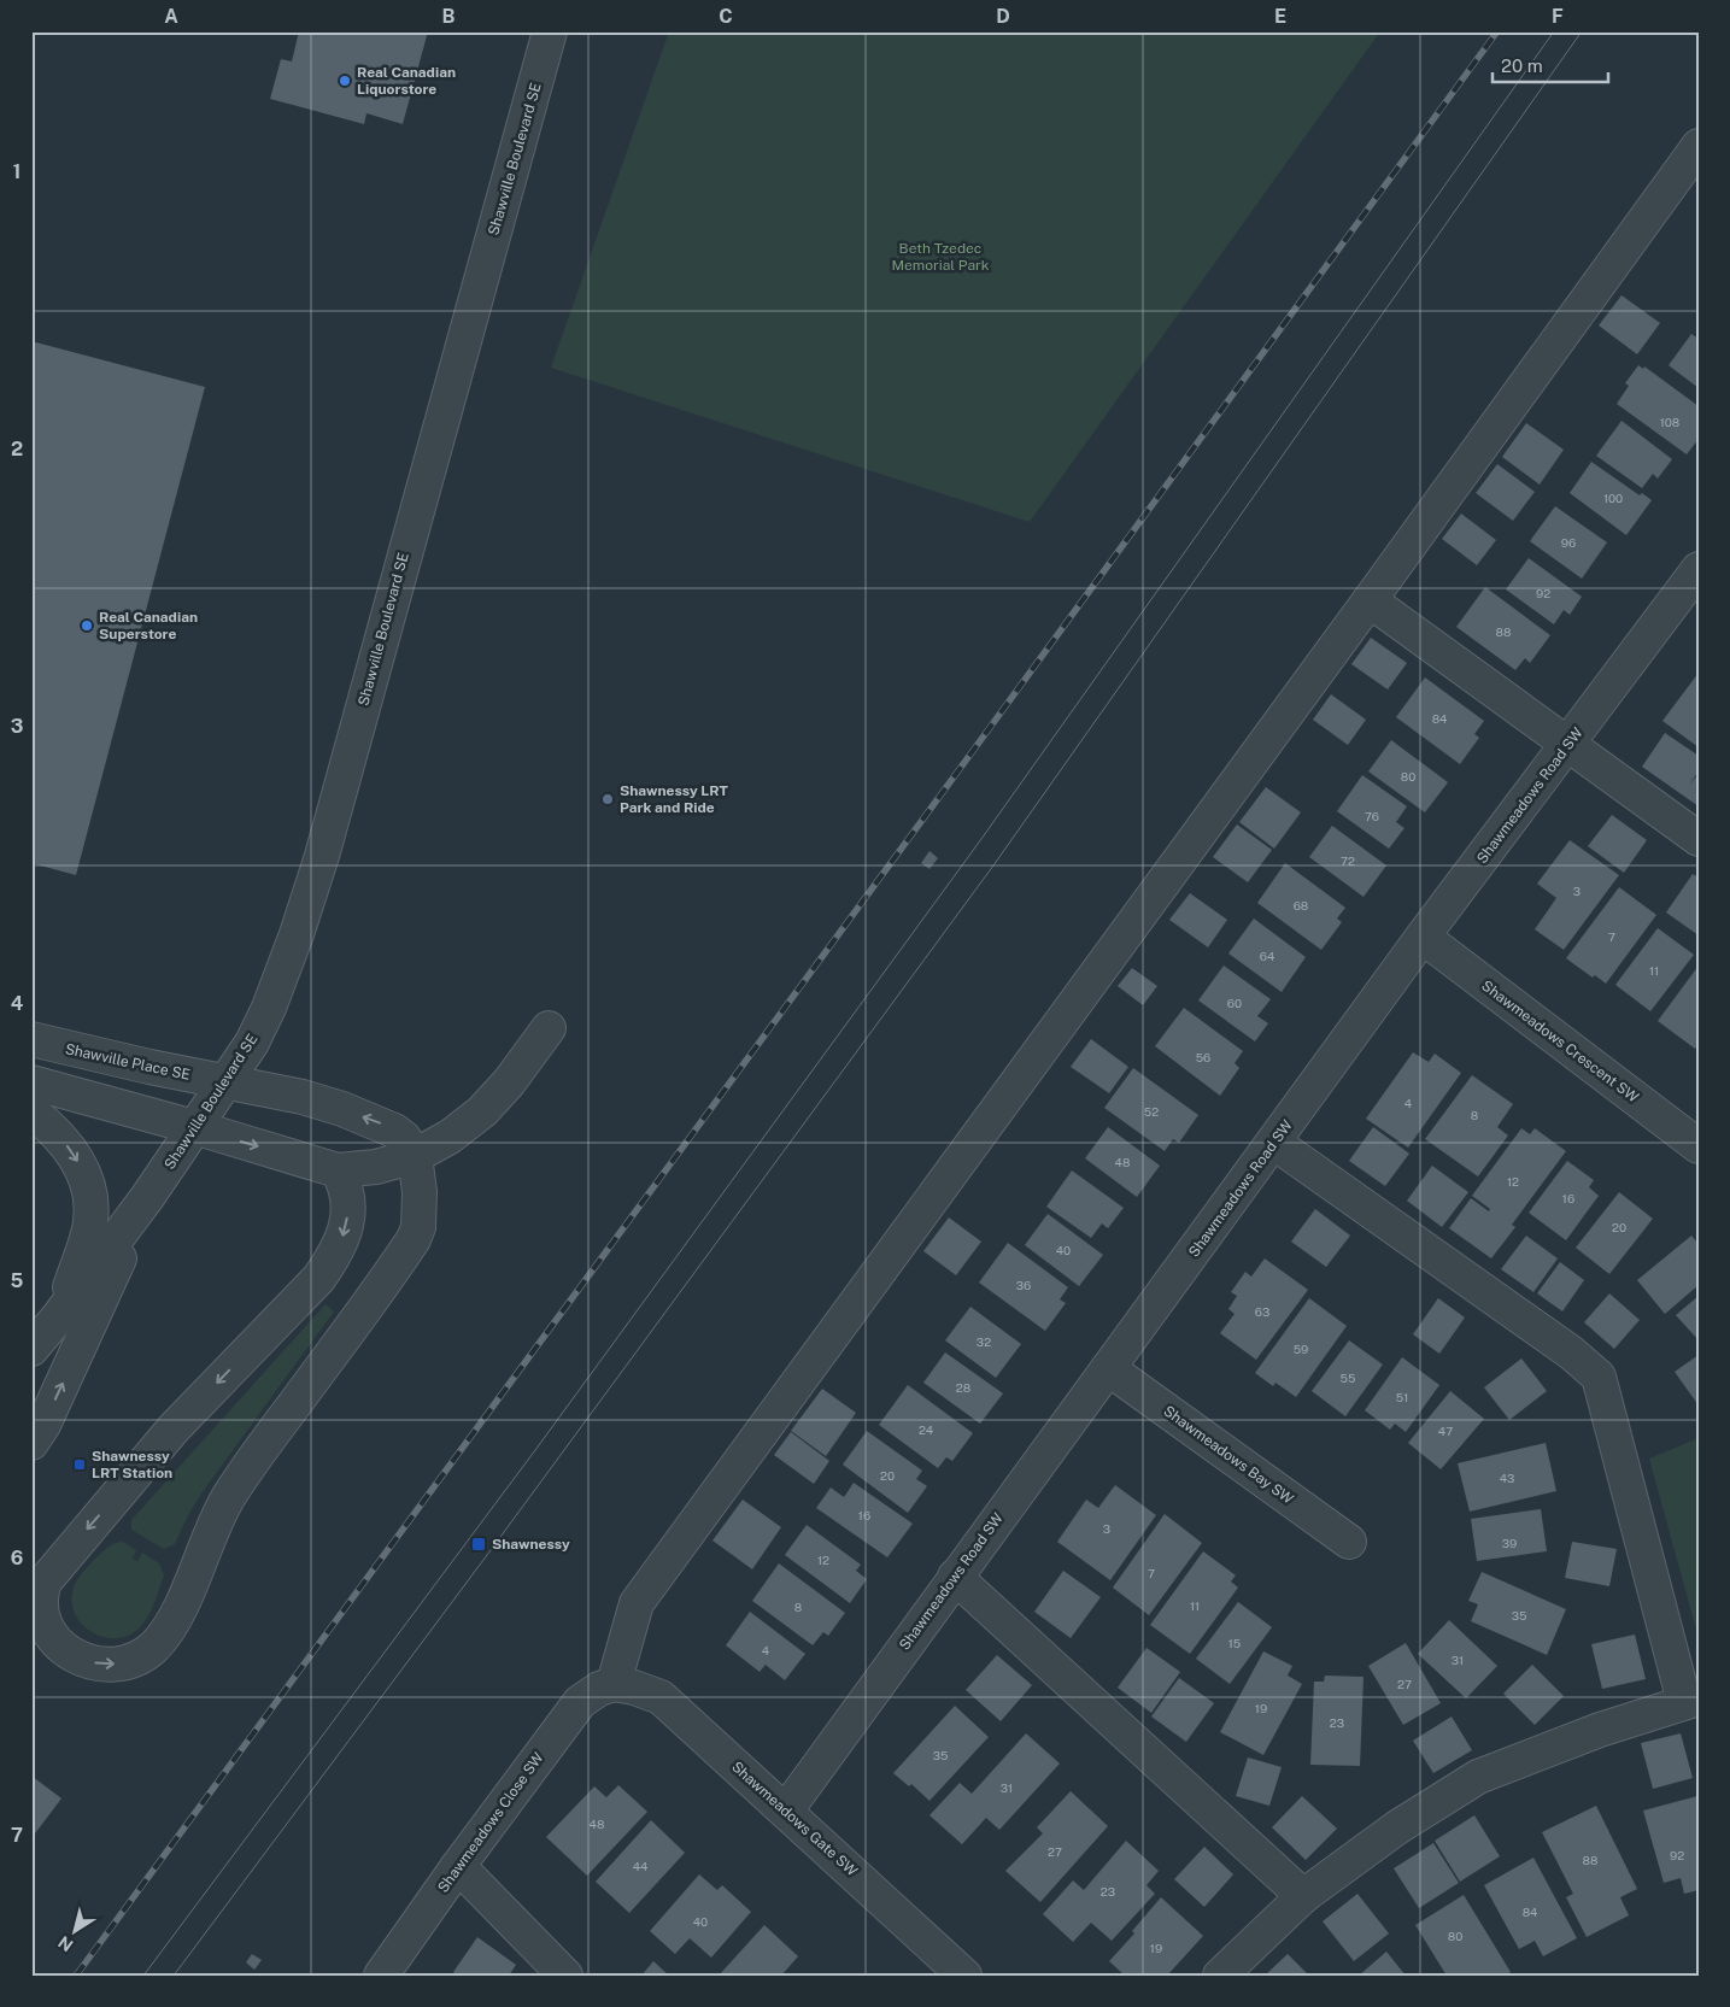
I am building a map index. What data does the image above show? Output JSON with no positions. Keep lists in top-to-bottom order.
{
  "streets": {
    "street": [
      "Shawville Boulevard SE",
      "Shawmeadows Road SW",
      "Shawmeadows Crescent SW",
      "Shawville Place SE",
      "Shawmeadows Bay SW",
      "Shawmeadows Gate SW",
      "Shawmeadows Close SW"
    ]
  },
  "crossings": [
    ["Shawville Boulevard SE", "Shawville Place SE"],
    ["Shawmeadows Road SW", "Shawmeadows Crescent SW"],
    ["Shawmeadows Road SW", "Shawmeadows Bay SW"],
    ["Shawmeadows Road SW", "Shawmeadows Gate SW"],
    ["Shawmeadows Gate SW", "Shawmeadows Close SW"]
  ],
  "parks": ["Beth Tzedec Memorial Park"],
  "places": {
    "other": ["Real Canadian Liquorstore", "Real Canadian Superstore", "Shawnessy LRT Park and Ride"],
    "transit": ["Shawnessy LRT Station", "Shawnessy"]
  },
  "house_numbers": [
    "108",
    "100",
    "96",
    "92",
    "88",
    "84",
    "80",
    "76",
    "72",
    "3",
    "68",
    "7",
    "64",
    "11",
    "60",
    "56",
    "4",
    "52",
    "8",
    "48",
    "12",
    "16",
    "20",
    "40",
    "36",
    "63",
    "32",
    "59",
    "55",
    "28",
    "51",
    "24",
    "47",
    "20",
    "43",
    "16",
    "3",
    "39",
    "12",
    "7",
    "11",
    "8",
    "35",
    "15",
    "4",
    "31",
    "27",
    "19",
    "23",
    "35",
    "31",
    "48",
    "27",
    "92",
    "88",
    "44",
    "23",
    "84",
    "40",
    "80",
    "19"
  ],
  "scale_bar": "20 m",
  "north": "bottom left",
  "grid": {
    "columns": [
      "A",
      "B",
      "C",
      "D",
      "E",
      "F"
    ],
    "rows": [
      "1",
      "2",
      "3",
      "4",
      "5",
      "6",
      "7"
    ]
  }
}
